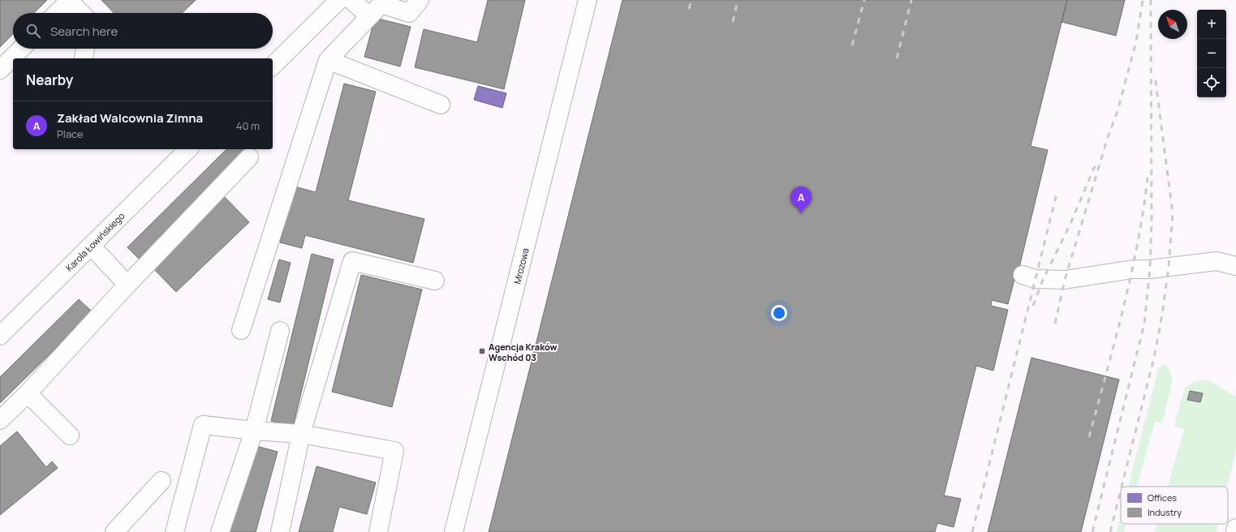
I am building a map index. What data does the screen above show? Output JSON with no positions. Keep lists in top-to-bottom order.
{
  "streets": {
    "street": ["Karola Łowińskiego", "Mrozowa"]
  },
  "places": {
    "transit": ["Agencja Kraków Wschód 03"]
  },
  "legend": ["Offices", "Industry"],
  "north": "top left",
  "page": {
    "map_buttons": ["+", "−"],
    "search": "Search here",
    "heading": "Nearby",
    "list": [
      {
        "mark": "A",
        "name": "Zakład Walcownia Zimna",
        "note": "Place",
        "value": "40 m"
      }
    ],
    "pins": "A"
  }
}
